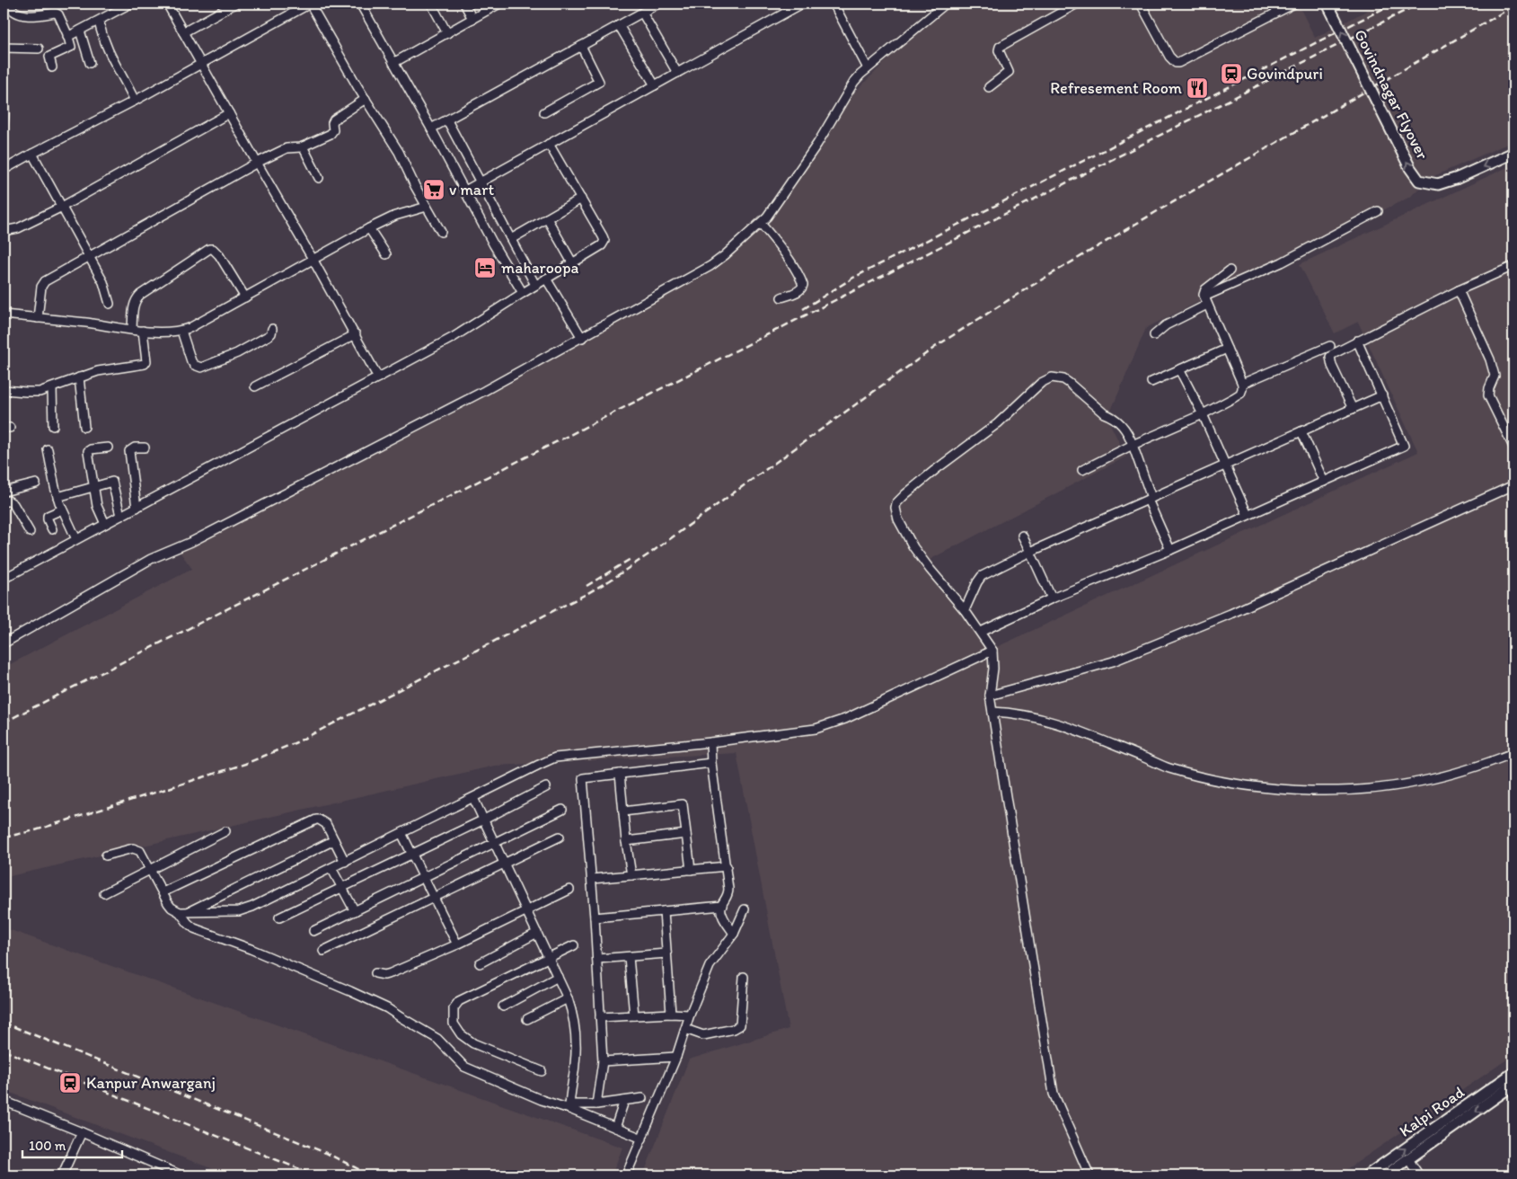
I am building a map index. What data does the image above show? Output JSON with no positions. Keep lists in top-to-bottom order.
{
  "streets": {
    "main road": ["Govindnagar Flyover", "Kalpi Road"]
  },
  "places": {
    "station": ["Govindpuri", "Kanpur Anwarganj"],
    "restaurant": ["Refresement Room"],
    "supermarket": ["v mart"],
    "hotel": ["maharoopa"]
  },
  "scale_bar": "100 m"
}
